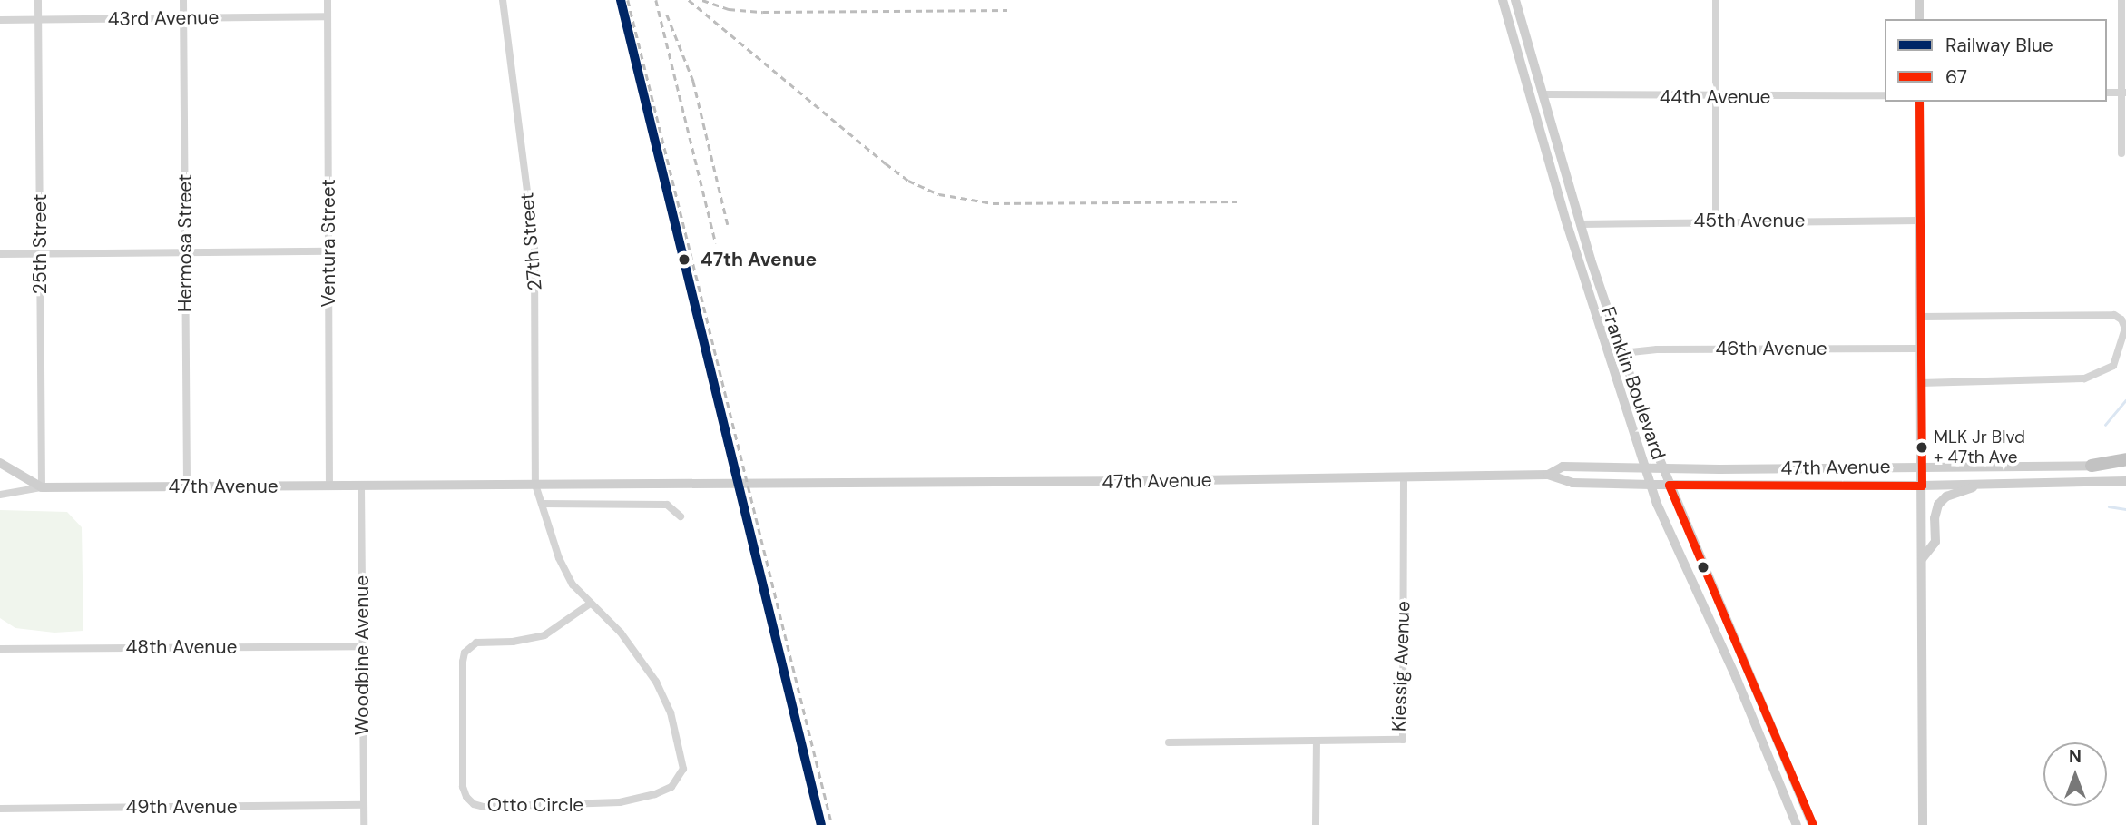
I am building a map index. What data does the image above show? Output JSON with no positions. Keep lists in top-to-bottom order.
{
  "streets": {
    "main road": ["Franklin Boulevard", "47th Avenue"],
    "street": [
      "43rd Avenue",
      "44th Avenue",
      "45th Avenue",
      "27th Street",
      "Hermosa Street",
      "Ventura Street",
      "25th Street",
      "46th Avenue",
      "48th Avenue",
      "Woodbine Avenue",
      "Kiessig Avenue",
      "Otto Circle",
      "49th Avenue"
    ]
  },
  "crossings": [
    ["43rd Avenue", "Hermosa Street"],
    ["43rd Avenue", "Ventura Street"],
    ["43rd Avenue", "25th Street"],
    ["44th Avenue", "Franklin Boulevard"],
    ["45th Avenue", "Franklin Boulevard"],
    ["27th Street", "47th Avenue"],
    ["27th Street", "Otto Circle"],
    ["Hermosa Street", "47th Avenue"],
    ["Ventura Street", "47th Avenue"],
    ["25th Street", "47th Avenue"],
    ["46th Avenue", "Franklin Boulevard"],
    ["Franklin Boulevard", "47th Avenue"],
    ["47th Avenue", "Woodbine Avenue"],
    ["47th Avenue", "Kiessig Avenue"],
    ["47th Avenue", "Otto Circle"],
    ["48th Avenue", "Woodbine Avenue"],
    ["Woodbine Avenue", "49th Avenue"]
  ],
  "places": ["47th Avenue", "MLK Jr Blvd + 47th Ave"],
  "lines": ["rail line Blue", "transit line 67"],
  "legend": ["Railway Blue", "67"],
  "north": "top"
}
